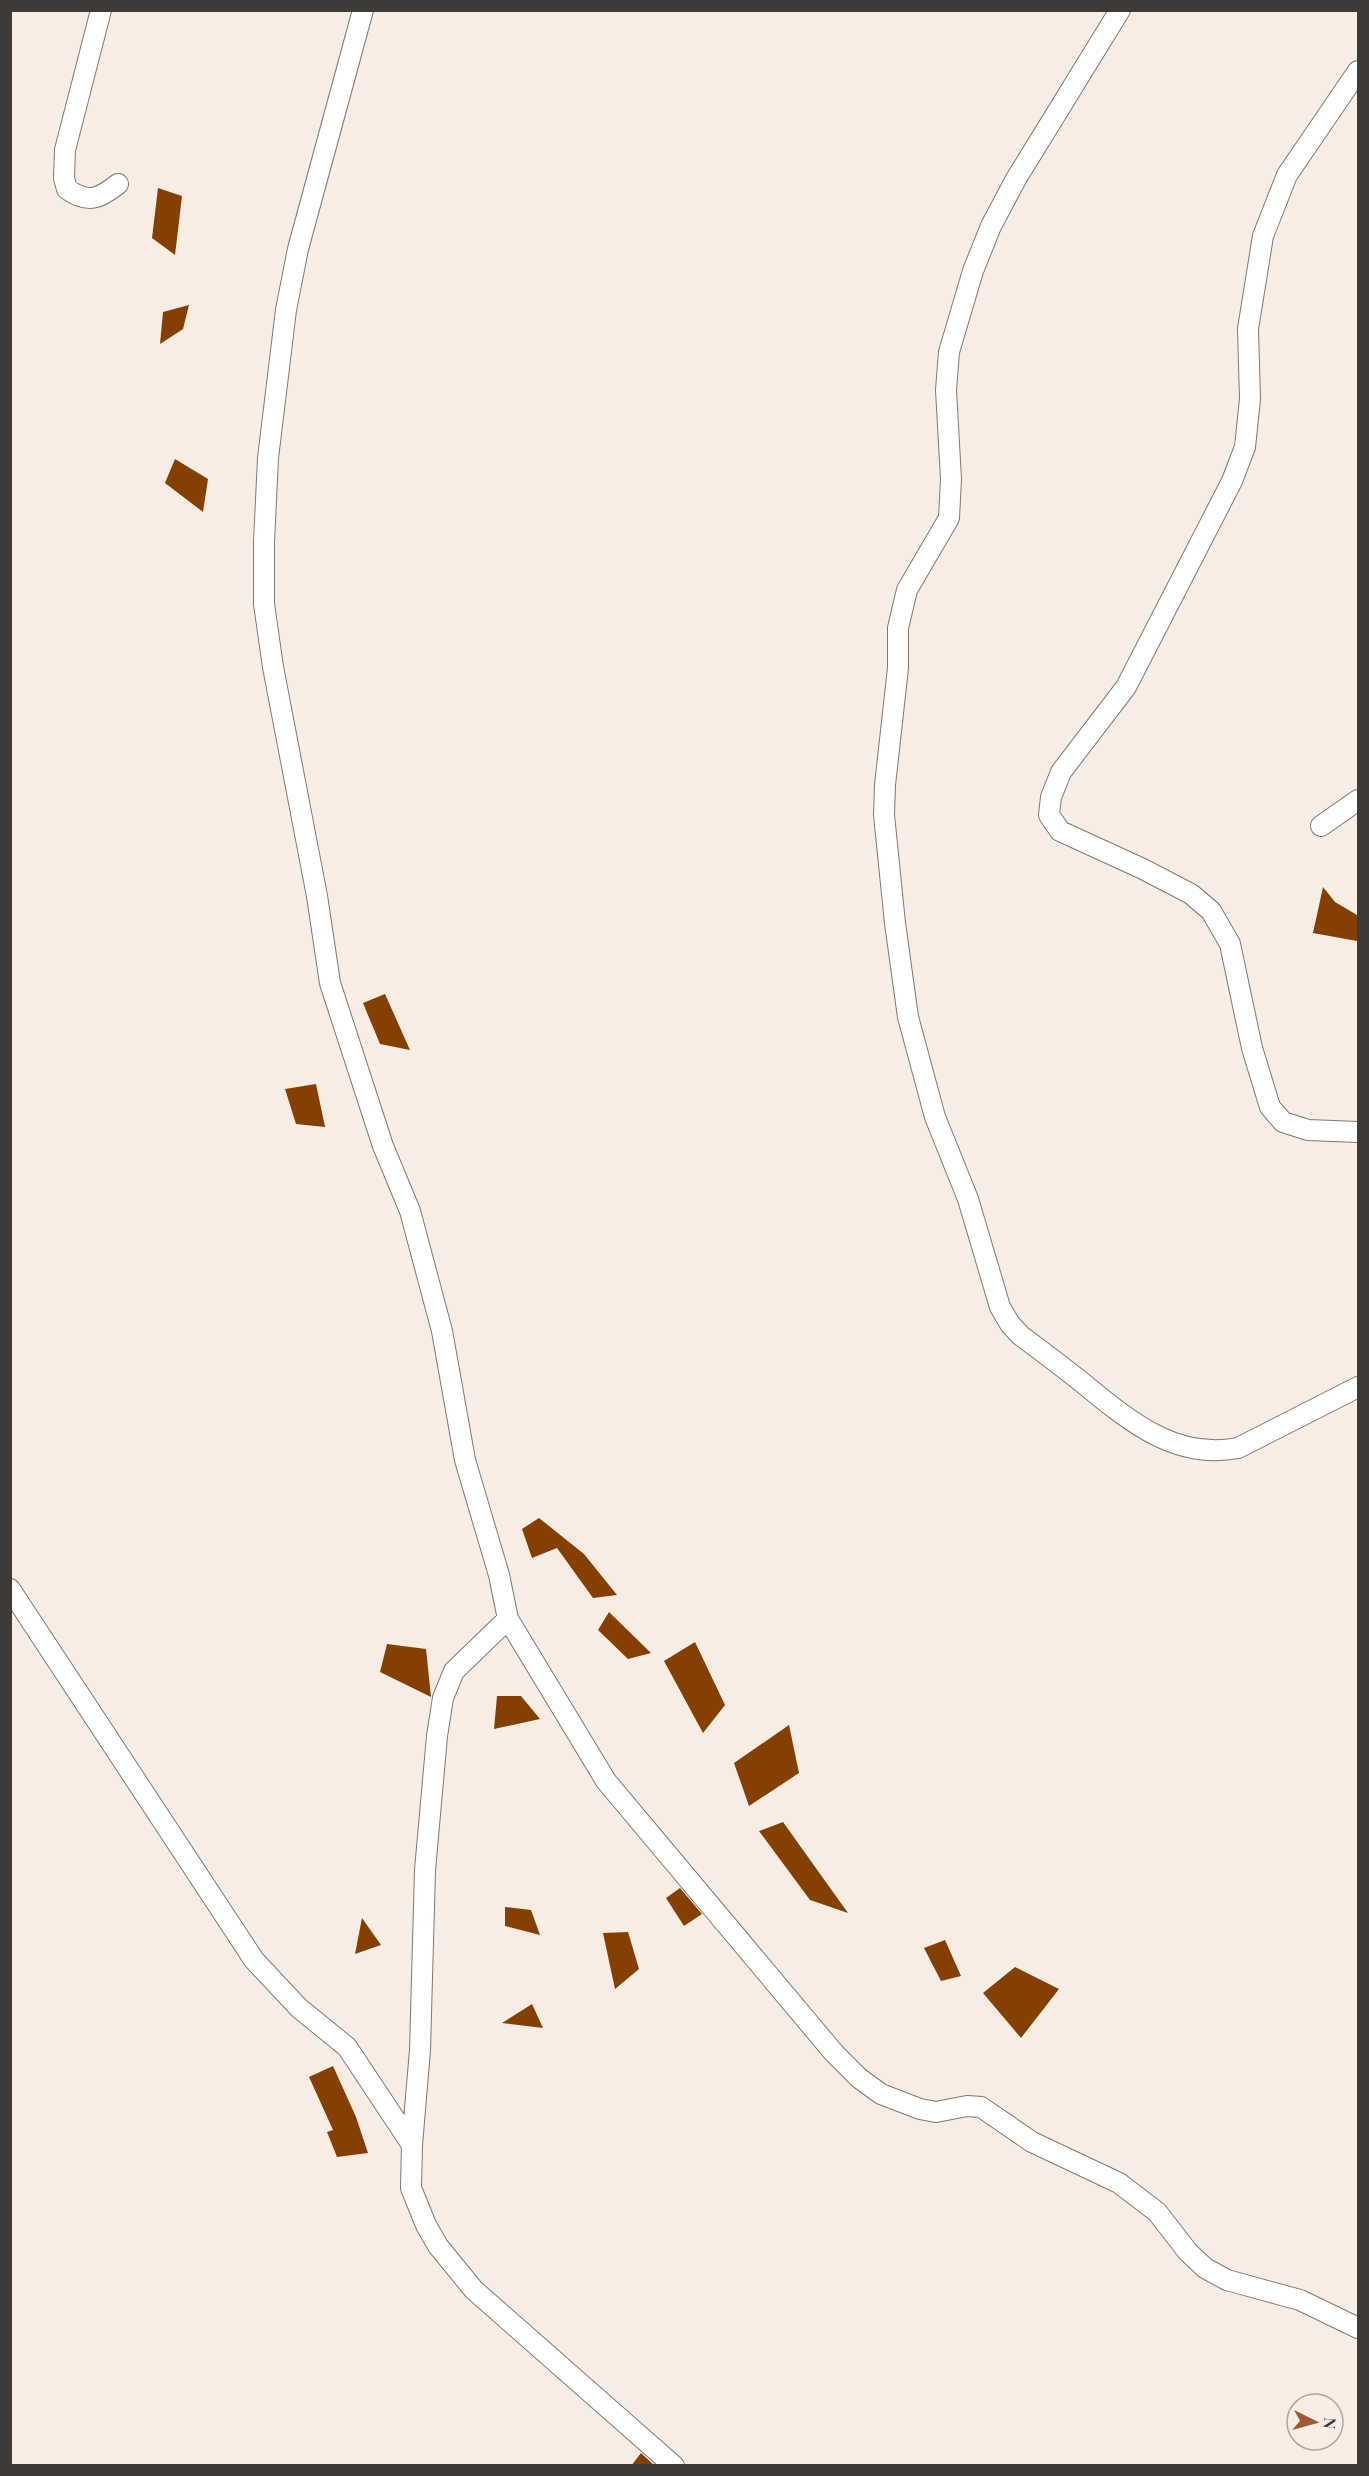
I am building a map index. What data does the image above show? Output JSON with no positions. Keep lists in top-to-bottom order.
{
  "north": "right"
}
